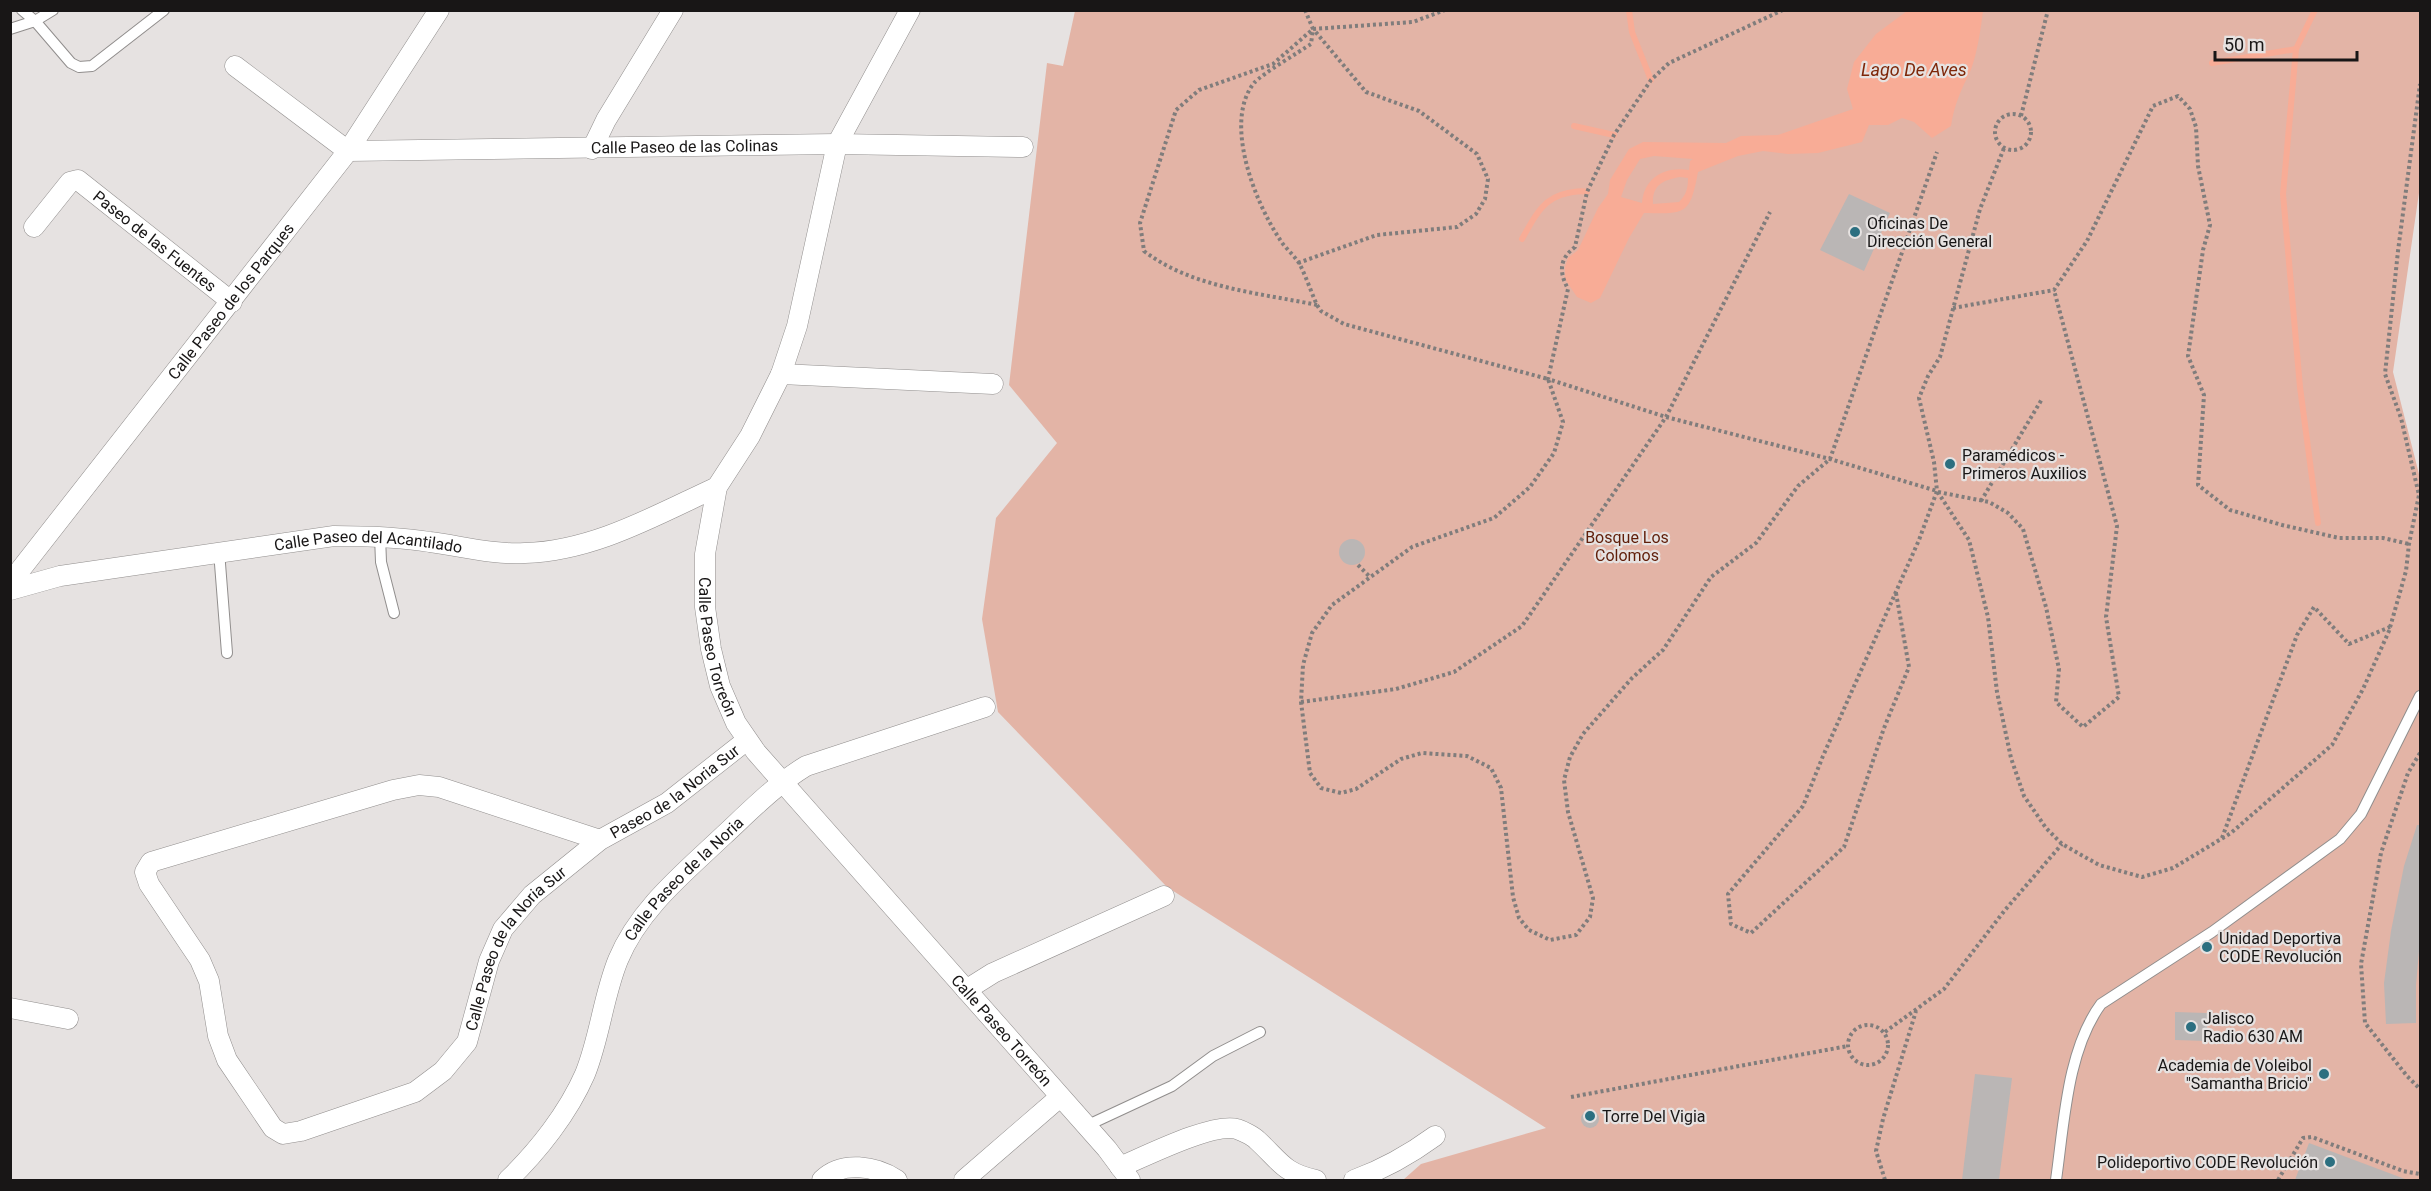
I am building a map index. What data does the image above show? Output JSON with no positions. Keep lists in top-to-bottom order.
{
  "streets": {
    "street": [
      "Calle Paseo de las Colinas",
      "Paseo de las Fuentes",
      "Calle Paseo de los Parques",
      "Calle Paseo del Acantilado",
      "Calle Paseo Torreón",
      "Paseo de la Noria Sur",
      "Calle Paseo de la Noria",
      "Calle Paseo de la Noria Sur"
    ]
  },
  "crossings": [
    ["Calle Paseo de las Colinas", "Calle Paseo de los Parques"],
    ["Calle Paseo de las Colinas", "Calle Paseo Torreón"],
    ["Paseo de las Fuentes", "Calle Paseo de los Parques"],
    ["Calle Paseo del Acantilado", "Calle Paseo Torreón"],
    ["Calle Paseo Torreón", "Paseo de la Noria Sur"],
    ["Calle Paseo Torreón", "Calle Paseo de la Noria"],
    ["Paseo de la Noria Sur", "Calle Paseo de la Noria Sur"]
  ],
  "water": ["Lago De Aves"],
  "parks": ["Bosque Los Colomos"],
  "places": [
    "Oficinas De Dirección General",
    "Paramédicos - Primeros Auxilios",
    "Unidad Deportiva CODE Revolución",
    "Jalisco Radio 630 AM",
    "Academia de Voleibol \"Samantha Bricio\"",
    "Torre Del Vigia",
    "Polideportivo CODE Revolución"
  ],
  "scale_bar": "50 m"
}
